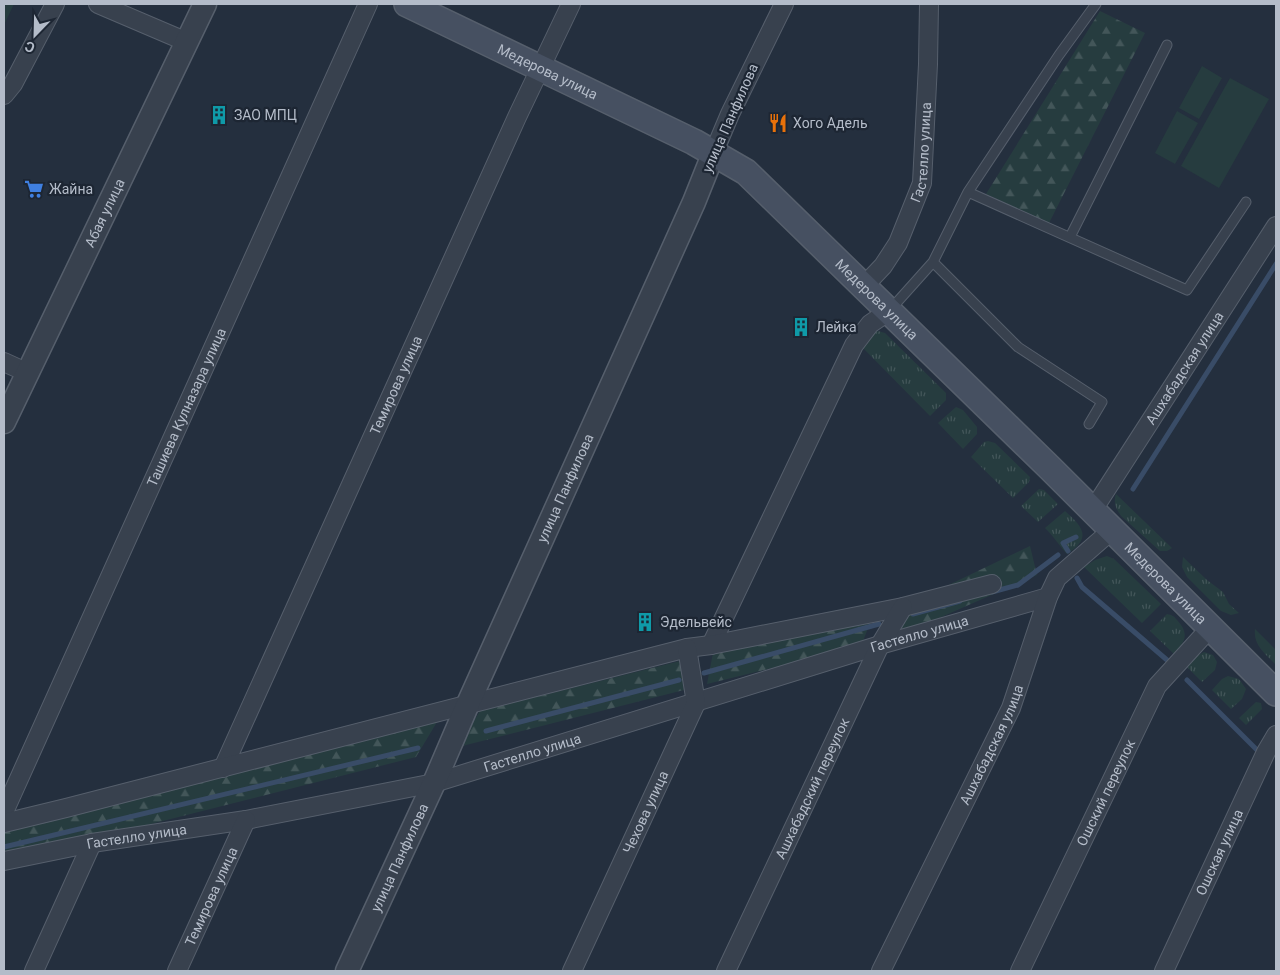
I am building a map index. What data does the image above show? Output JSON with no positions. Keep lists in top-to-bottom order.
{
  "streets": {
    "main road": ["Медерова улица"],
    "street": [
      "улица Панфилова",
      "Гастелло улица",
      "Абая улица",
      "Ашхабадская улица",
      "Темирова улица",
      "Ташиева Кулназара улица",
      "Ашхабадский переулок",
      "Ошский переулок",
      "Чехова улица",
      "Ошская улица"
    ]
  },
  "crossings": [
    ["Медерова улица", "улица Панфилова"],
    ["Медерова улица", "Гастелло улица"],
    ["Медерова улица", "Ашхабадская улица"],
    ["Медерова улица", "Темирова улица"],
    ["Медерова улица", "Ошский переулок"],
    ["улица Панфилова", "Гастелло улица"],
    ["Гастелло улица", "Ашхабадская улица"],
    ["Гастелло улица", "Темирова улица"],
    ["Гастелло улица", "Ашхабадский переулок"],
    ["Гастелло улица", "Чехова улица"]
  ],
  "places": {
    "building": ["ЗАО МПЦ", "Лейка", "Эдельвейс"],
    "restaurant": ["Хого Адель"],
    "supermarket": ["Жайна"]
  },
  "north": "bottom left"
}
